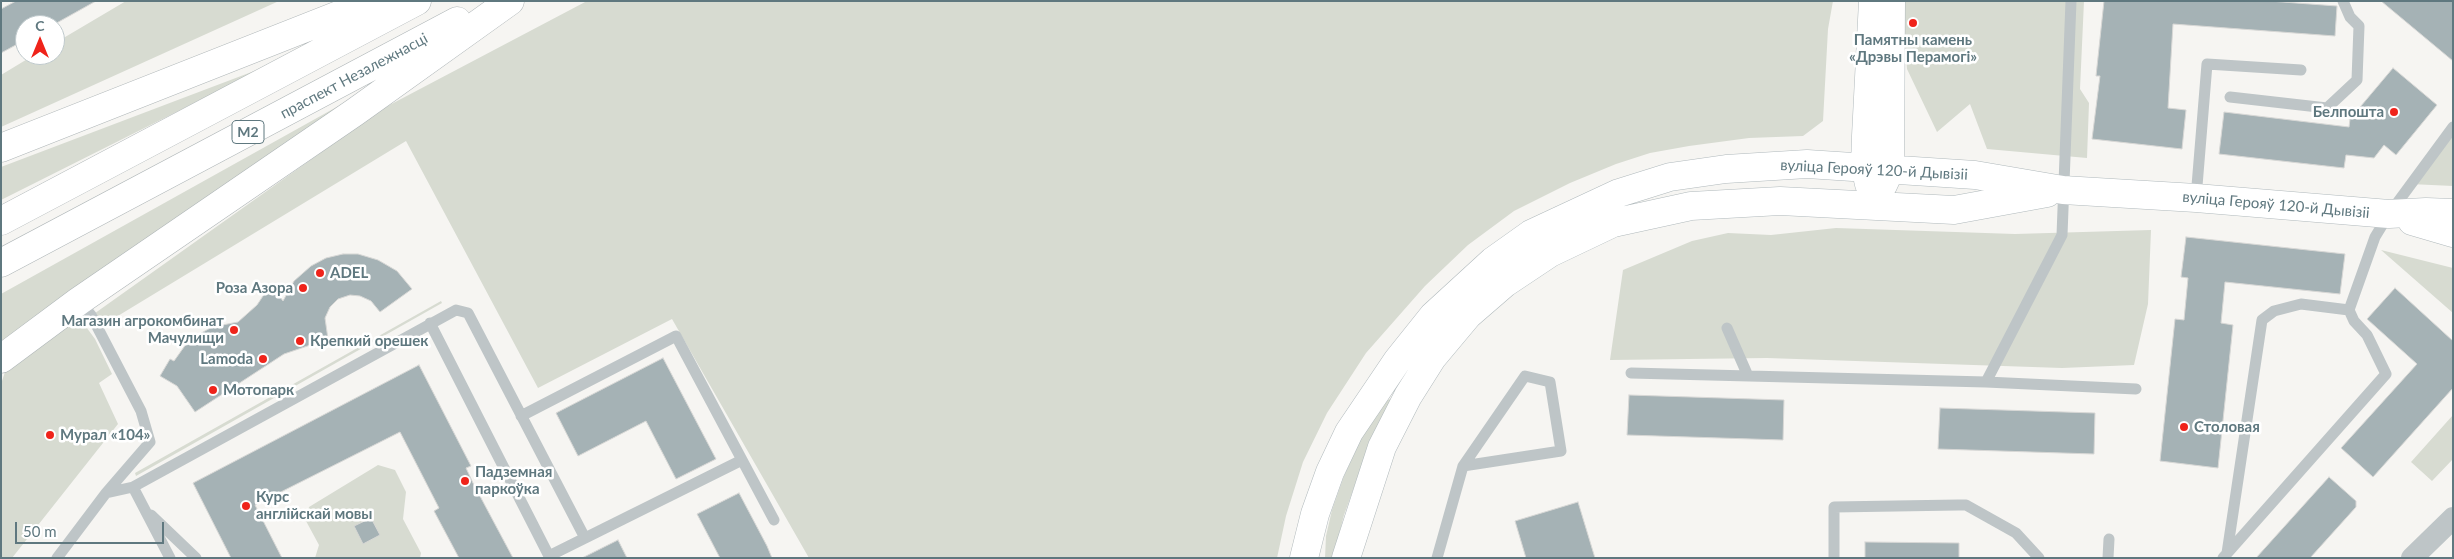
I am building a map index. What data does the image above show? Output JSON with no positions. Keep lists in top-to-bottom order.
{
  "streets": {
    "main road": ["праспект Незалежнасці", "М2", "вуліца Герояў 120-й Дывізіі"]
  },
  "places": [
    "Памятны камень «Дрэвы Перамогі»",
    "Белпошта",
    "ADEL",
    "Роза Азора",
    "Магазин агрокомбинат Мачулищи",
    "Крепкий орешек",
    "Lamoda",
    "Мотопарк",
    "Столовая",
    "Мурал «104»",
    "Падземная паркоўка",
    "Курс англійскай мовы"
  ],
  "scale_bar": "50 m",
  "north": "top"
}
